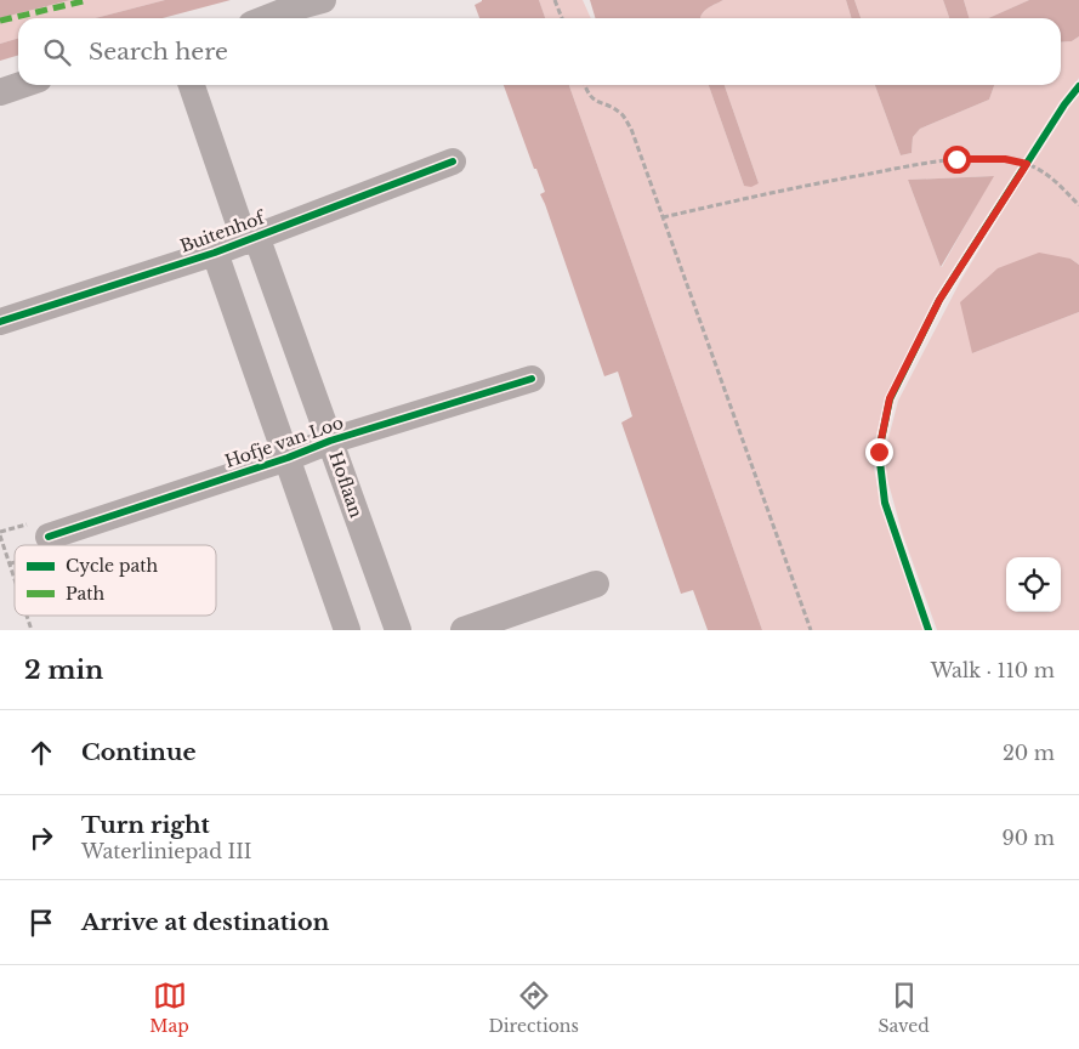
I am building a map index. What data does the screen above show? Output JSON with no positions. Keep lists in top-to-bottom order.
{
  "streets": {
    "street": ["Buitenhof", "Hofje van Loo", "Hoflaan"]
  },
  "crossings": [
    ["Buitenhof", "Hoflaan"],
    ["Hofje van Loo", "Hoflaan"]
  ],
  "legend": ["Cycle path", "Path"],
  "page": {
    "search": "Search here",
    "heading": ["2 min", "Walk · 110 m"],
    "list": [
      ["Continue", "20 m"],
      ["Turn right", "Waterliniepad III", "90 m"],
      "Arrive at destination"
    ],
    "nav": ["Map", "Directions", "Saved"]
  }
}
